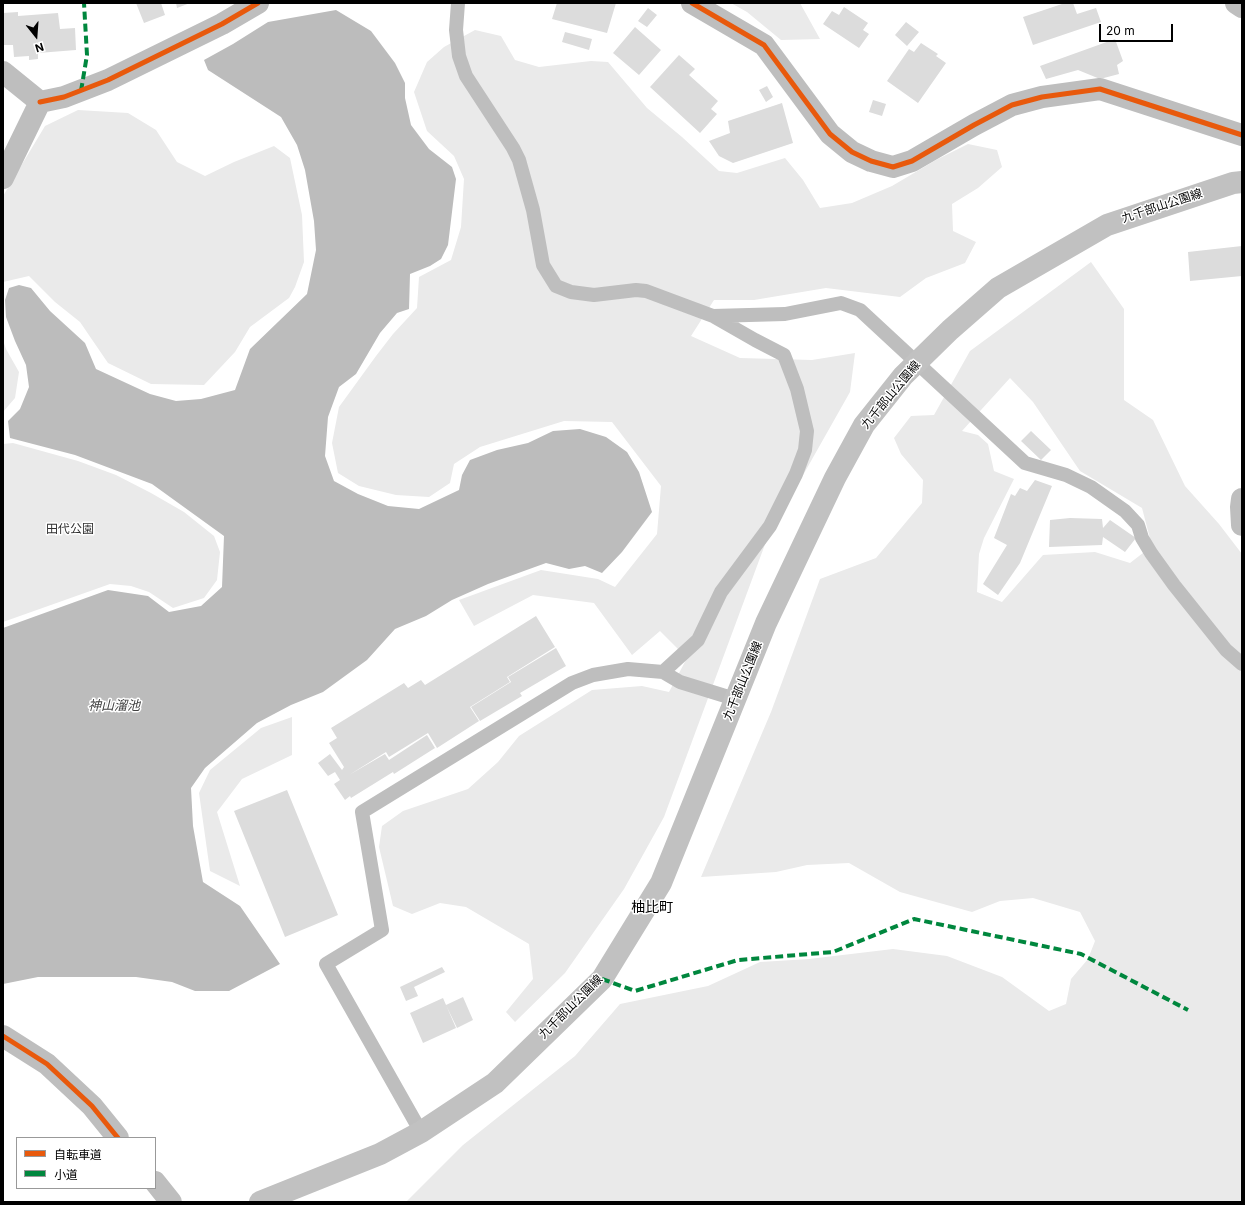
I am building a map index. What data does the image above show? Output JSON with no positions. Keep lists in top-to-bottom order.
{
  "streets": {
    "main road": ["九千部山公園線"]
  },
  "districts": ["柚比町"],
  "water": ["神山溜池"],
  "parks": ["田代公園"],
  "legend": ["自転車道", "小道"],
  "scale_bar": "20 m",
  "north": "bottom"
}
